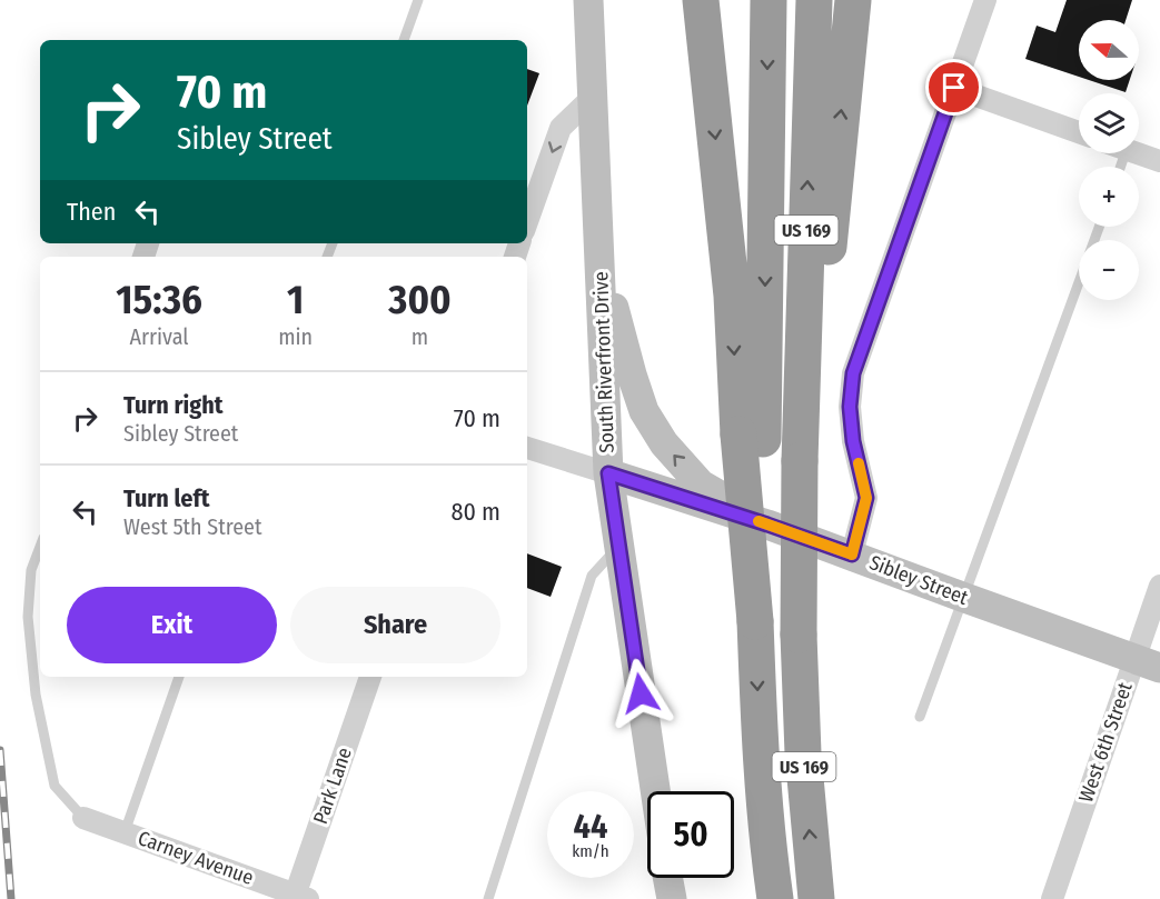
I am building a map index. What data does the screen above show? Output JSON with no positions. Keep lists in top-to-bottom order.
{
  "streets": {
    "highway": ["US 169"],
    "main road": ["South Riverfront Drive", "Sibley Street"],
    "street": ["West 6th Street", "Park Lane", "Carney Avenue"]
  },
  "crossings": [
    ["South Riverfront Drive", "Sibley Street"],
    ["Sibley Street", "West 6th Street"],
    ["Park Lane", "Carney Avenue"]
  ],
  "north": "left",
  "page": {
    "map_buttons": ["+", "−"],
    "turn": ["70 m", "Sibley Street"],
    "then": "Then",
    "eta": [
      "15:36",
      "Arrival",
      "1",
      "min",
      "300",
      "m"
    ],
    "list": [
      {
        "name": "Turn right",
        "note": "Sibley Street",
        "value": "70 m"
      },
      {
        "name": "Turn left",
        "note": "West 5th Street",
        "value": "80 m"
      }
    ],
    "buttons": ["Exit", "Share"],
    "speed": "44 km/h",
    "limit": "50"
  }
}
